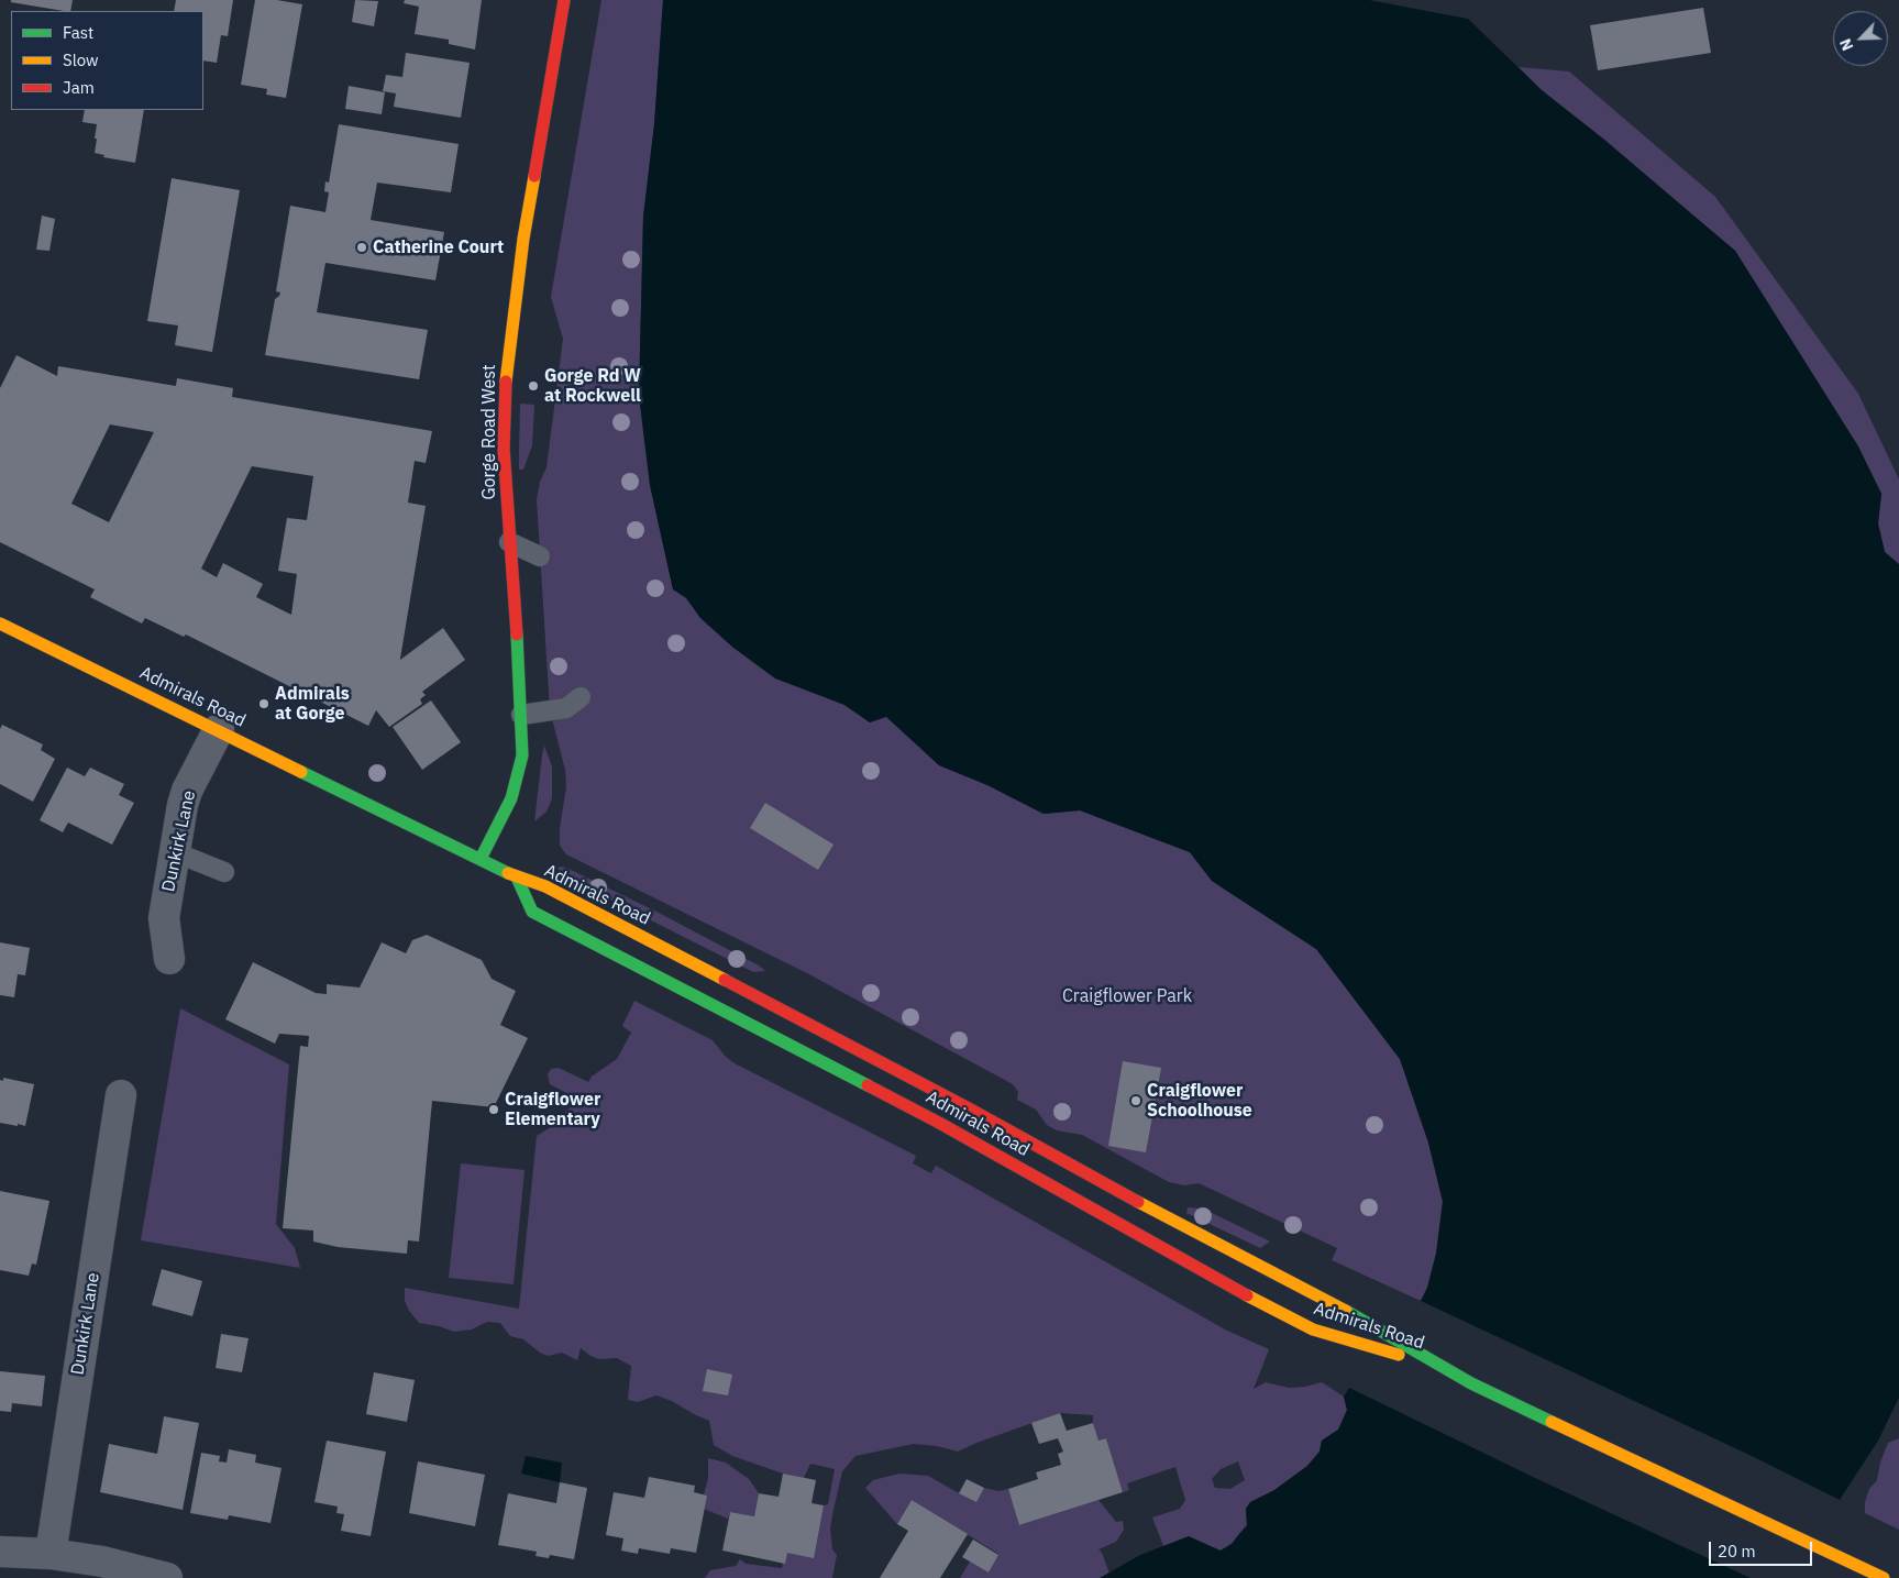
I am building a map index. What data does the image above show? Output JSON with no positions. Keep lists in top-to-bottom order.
{
  "streets": {
    "main road": ["Gorge Road West", "Admirals Road"],
    "street": ["Dunkirk Lane"]
  },
  "crossings": [
    ["Gorge Road West", "Admirals Road"],
    ["Admirals Road", "Dunkirk Lane"]
  ],
  "parks": ["Craigflower Park"],
  "places": [
    "Catherine Court",
    "Gorge Rd W at Rockwell",
    "Admirals at Gorge",
    "Craigflower Schoolhouse",
    "Craigflower Elementary"
  ],
  "legend": ["Fast", "Slow", "Jam"],
  "scale_bar": "20 m",
  "north": "bottom left"
}
